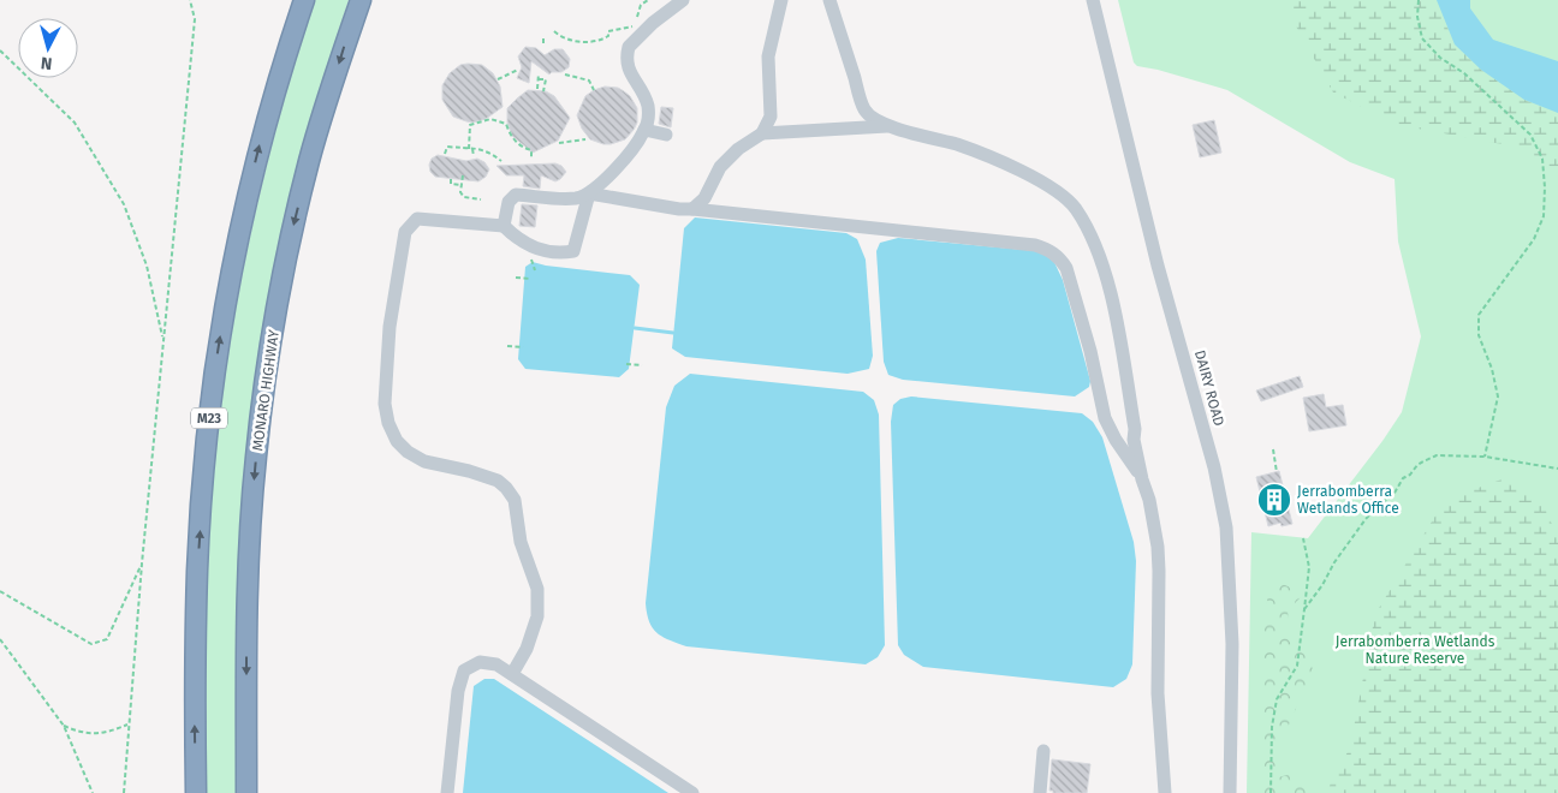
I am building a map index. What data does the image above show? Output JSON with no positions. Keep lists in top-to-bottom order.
{
  "streets": {
    "highway": ["MONARO HIGHWAY", "M23"],
    "street": ["DAIRY ROAD"]
  },
  "parks": ["Jerrabomberra Wetlands Nature Reserve"],
  "places": {
    "building": ["Jerrabomberra Wetlands Office"]
  },
  "north": "bottom"
}
